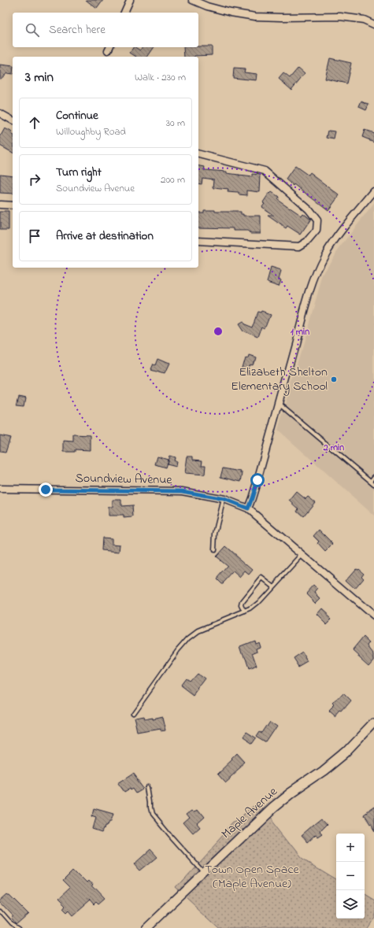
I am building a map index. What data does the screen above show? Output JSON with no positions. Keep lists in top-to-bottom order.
{
  "streets": {
    "main road": ["Maple Avenue"],
    "street": ["Soundview Avenue"]
  },
  "parks": ["Town Open Space (Maple Avenue)"],
  "places": ["Elizabeth Shelton Elementary School"],
  "page": {
    "search": "Search here",
    "heading": ["3 min", "Walk · 230 m"],
    "list": [
      ["Continue", "Willoughby Road", "30 m"],
      ["Turn right", "Soundview Avenue", "200 m"],
      "Arrive at destination"
    ],
    "map_buttons": ["+", "−"]
  },
  "rings": ["1 min", "2 min"]
}
